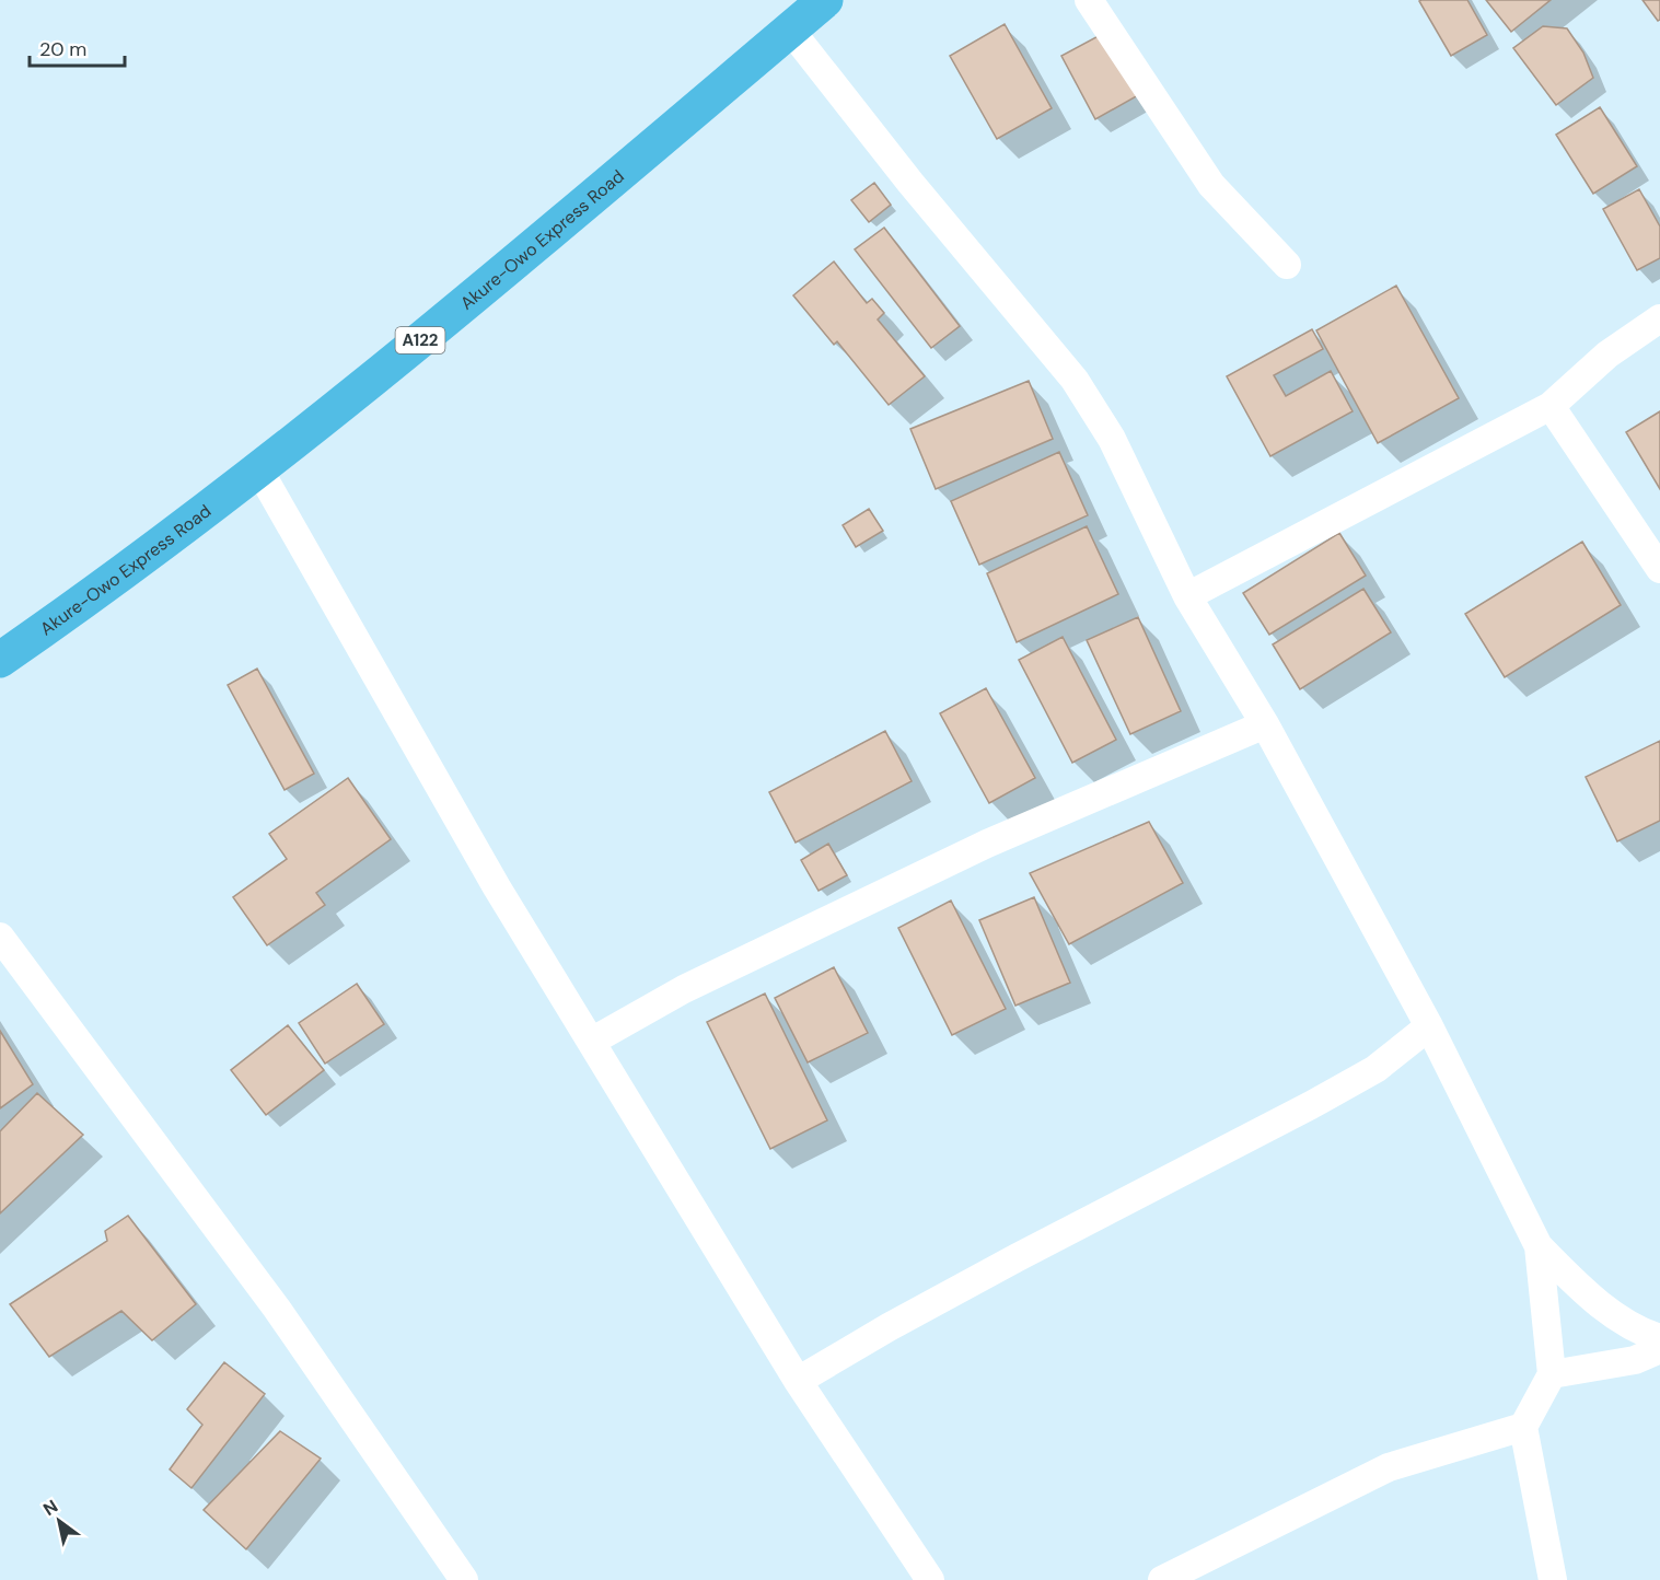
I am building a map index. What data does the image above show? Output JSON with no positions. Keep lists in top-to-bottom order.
{
  "streets": {
    "highway": ["Akure-Owo Express Road", "A122"]
  },
  "scale_bar": "20 m",
  "north": "top left"
}
